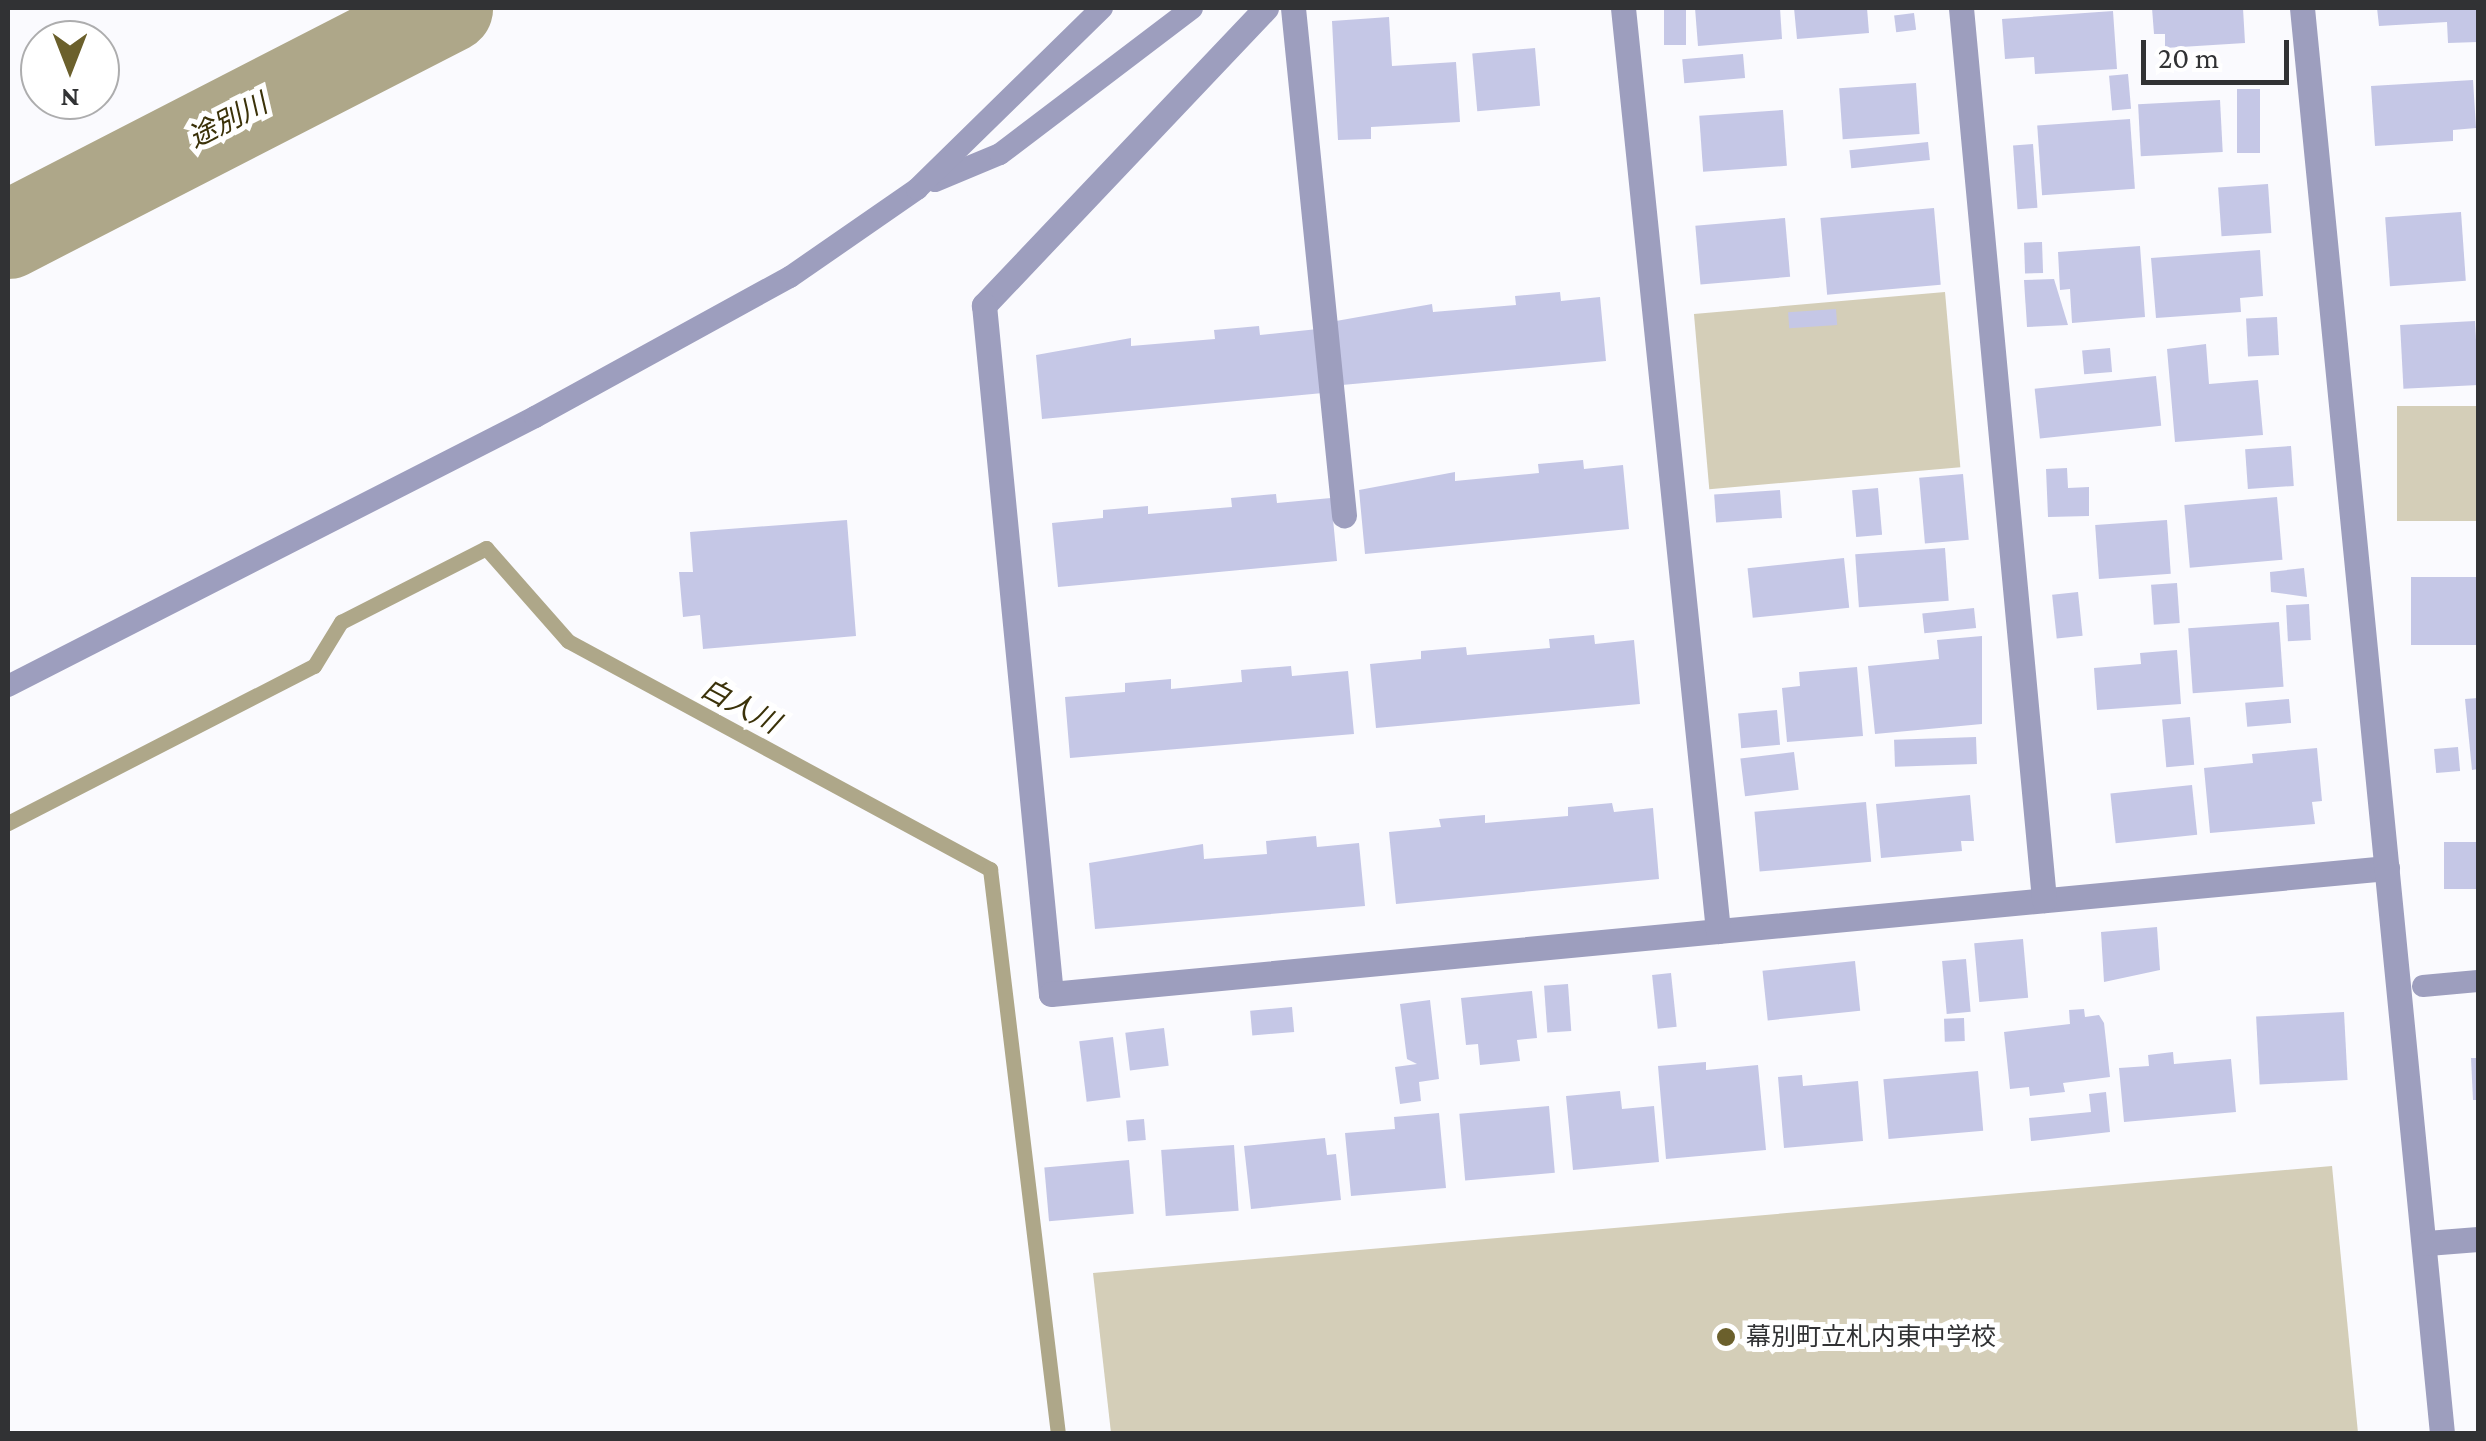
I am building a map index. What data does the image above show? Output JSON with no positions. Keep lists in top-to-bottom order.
{
  "water": ["途別川", "白人川"],
  "places": ["幕別町立札内東中学校"],
  "scale_bar": "20 m",
  "north": "bottom"
}
